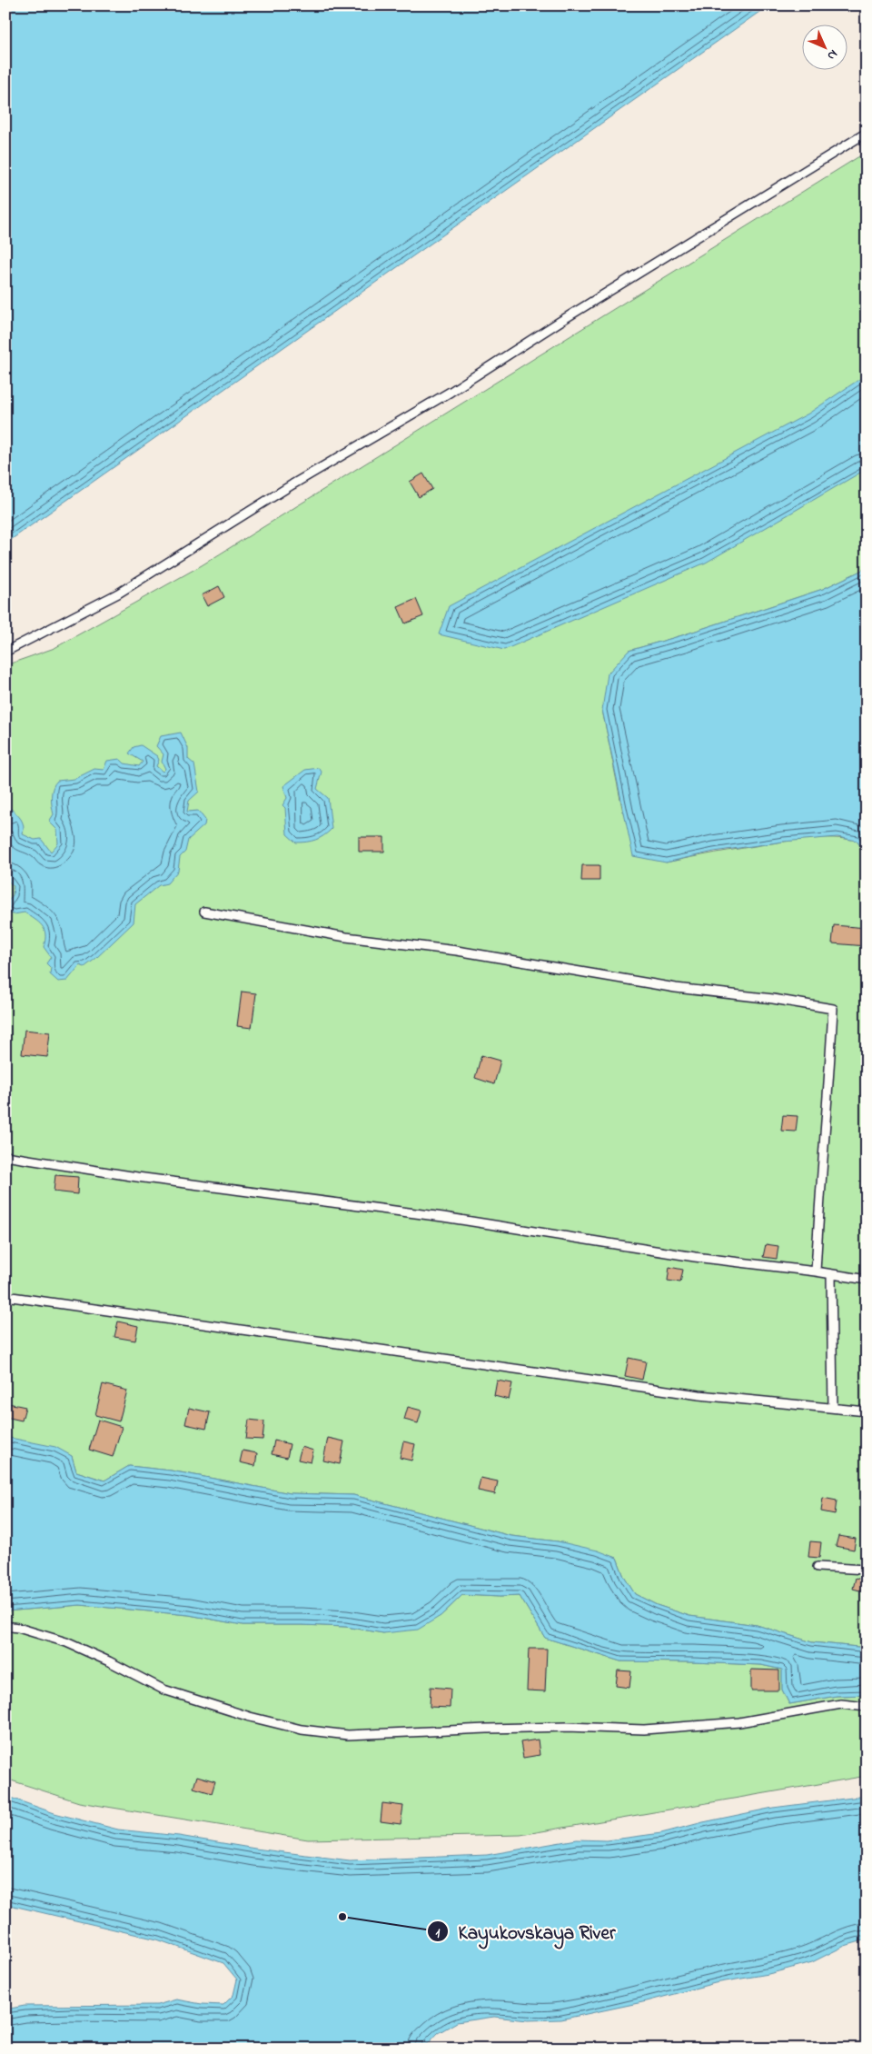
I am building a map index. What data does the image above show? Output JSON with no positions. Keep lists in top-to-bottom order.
{
  "places": ["Kayukovskaya River"],
  "north": "bottom right"
}
